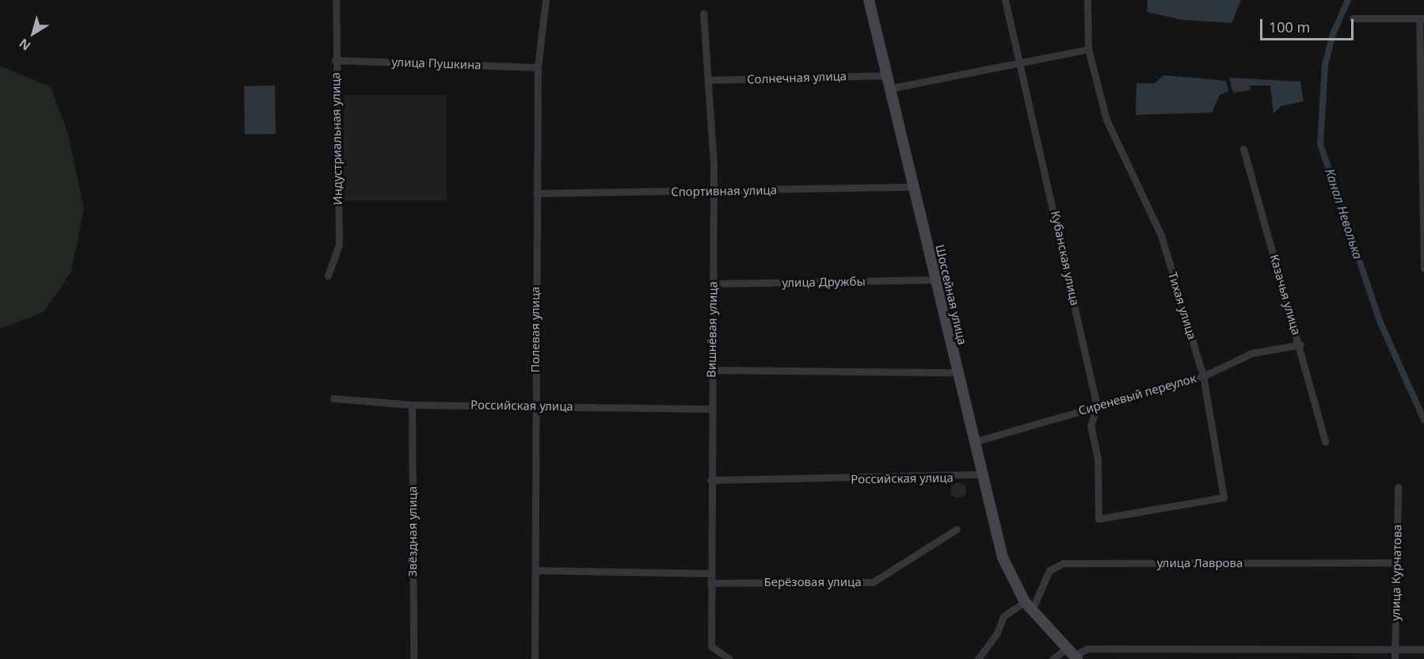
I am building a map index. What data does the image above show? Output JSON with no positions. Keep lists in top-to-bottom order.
{
  "streets": {
    "main road": ["Шоссейная улица"],
    "street": [
      "улица Пушкина",
      "Солнечная улица",
      "Индустриальная улица",
      "Спортивная улица",
      "Кубанская улица",
      "улица Дружбы",
      "Казачья улица",
      "Тихая улица",
      "Полевая улица",
      "Вишнёвая улица",
      "Сиреневый переулок",
      "Российская улица",
      "Звёздная улица",
      "улица Лаврова",
      "улица Курчатова",
      "Берёзовая улица"
    ]
  },
  "crossings": [
    ["улица Пушкина", "Индустриальная улица"],
    ["улица Пушкина", "Полевая улица"],
    ["Солнечная улица", "Шоссейная улица"],
    ["Солнечная улица", "Вишнёвая улица"],
    ["Спортивная улица", "Шоссейная улица"],
    ["Спортивная улица", "Полевая улица"],
    ["Спортивная улица", "Вишнёвая улица"],
    ["Кубанская улица", "Тихая улица"],
    ["Кубанская улица", "Сиреневый переулок"],
    ["улица Дружбы", "Шоссейная улица"],
    ["улица Дружбы", "Вишнёвая улица"],
    ["Шоссейная улица", "Сиреневый переулок"],
    ["Шоссейная улица", "Российская улица"],
    ["Шоссейная улица", "улица Лаврова"],
    ["Казачья улица", "Сиреневый переулок"],
    ["Тихая улица", "Сиреневый переулок"],
    ["Полевая улица", "Российская улица"],
    ["Вишнёвая улица", "Российская улица"],
    ["Вишнёвая улица", "Берёзовая улица"],
    ["Российская улица", "Звёздная улица"],
    ["улица Лаврова", "улица Курчатова"]
  ],
  "water": ["Канал Неволька"],
  "scale_bar": "100 m",
  "north": "bottom left"
}
